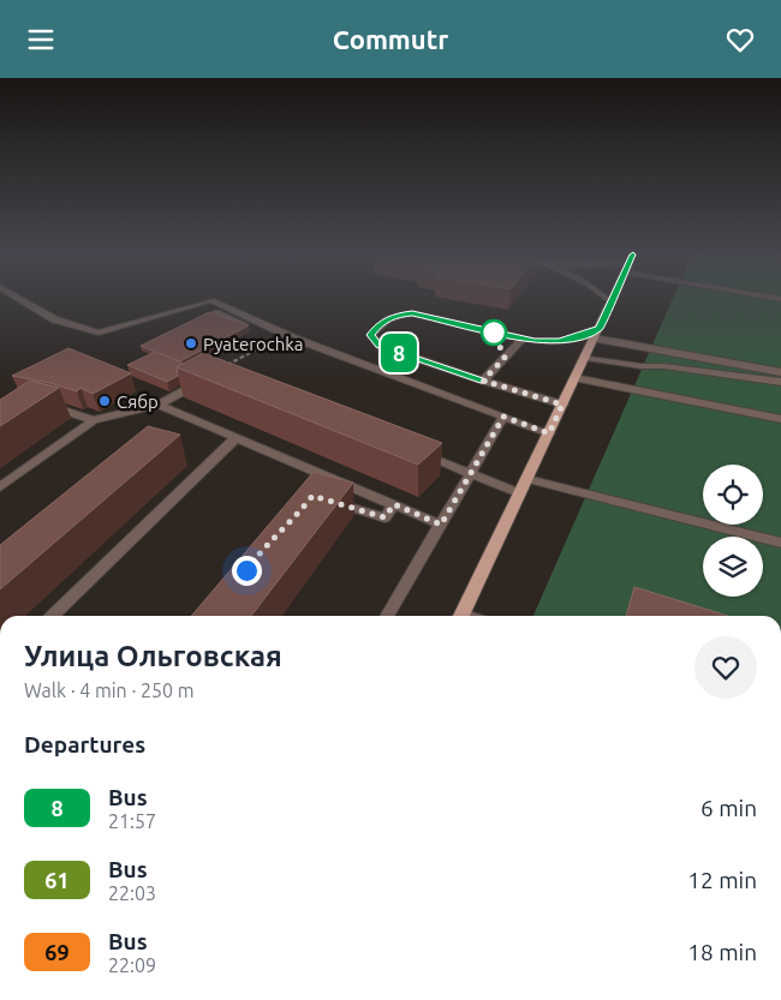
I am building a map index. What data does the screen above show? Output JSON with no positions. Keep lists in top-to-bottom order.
{
  "places": ["Pyaterochka", "Сябр"],
  "lines": ["bus line 8"],
  "page": {
    "header": "Commutr",
    "on_map": "8",
    "heading": [
      ["Улица Ольговская", "Walk · 4 min · 250 m"],
      "Departures"
    ],
    "list": [
      {
        "mark": "8",
        "name": "Bus",
        "note": "21:57",
        "value": "6 min"
      },
      {
        "mark": "61",
        "name": "Bus",
        "note": "22:03",
        "value": "12 min"
      },
      {
        "mark": "69",
        "name": "Bus",
        "note": "22:09",
        "value": "18 min"
      }
    ]
  }
}
